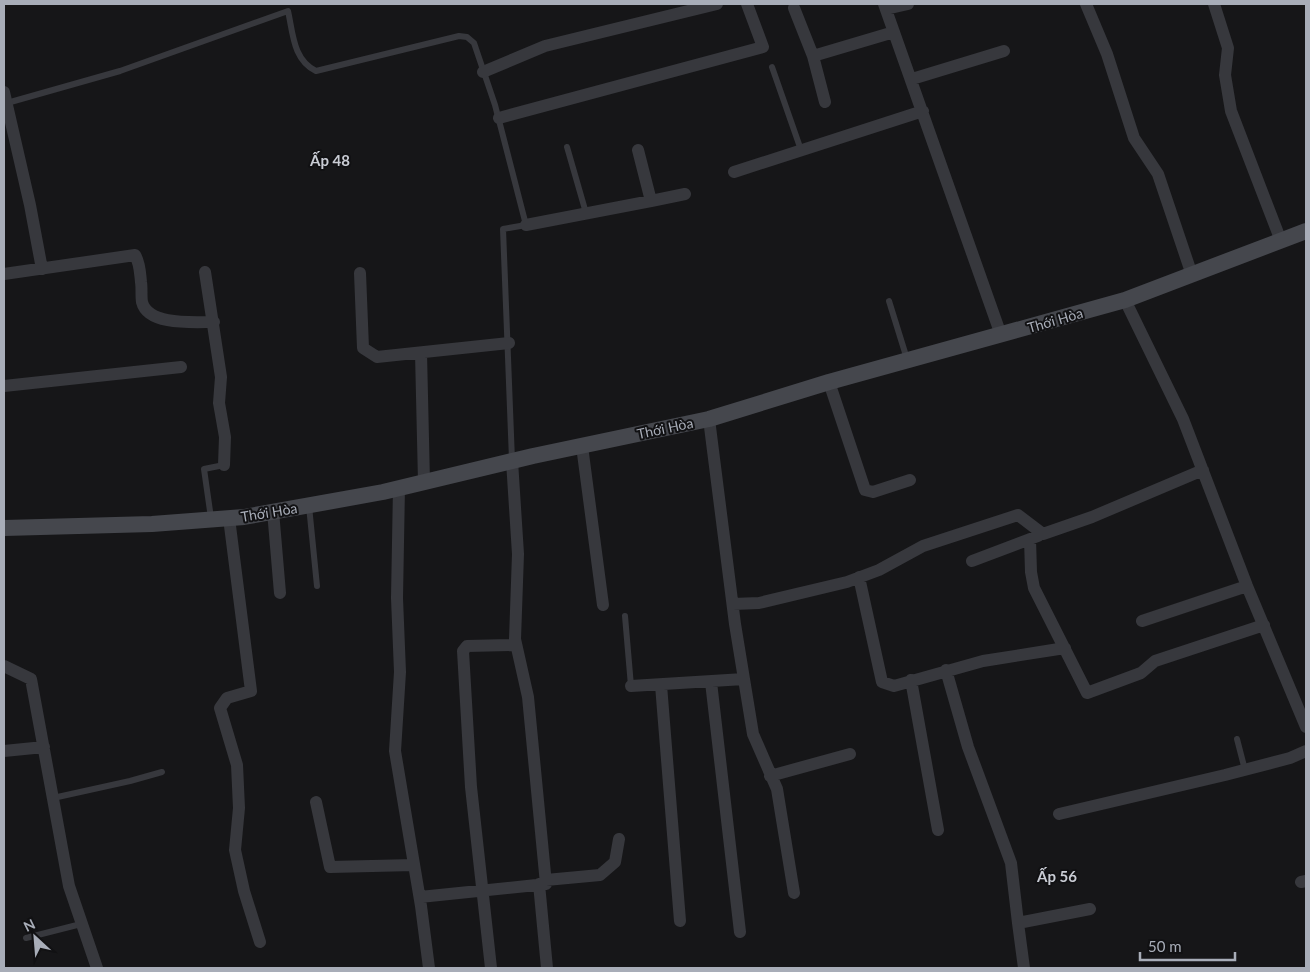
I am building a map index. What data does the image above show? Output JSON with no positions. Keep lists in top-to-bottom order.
{
  "streets": {
    "street": ["Thới Hòa"]
  },
  "districts": ["Ấp 48", "Ấp 56"],
  "scale_bar": "50 m",
  "north": "top left"
}
